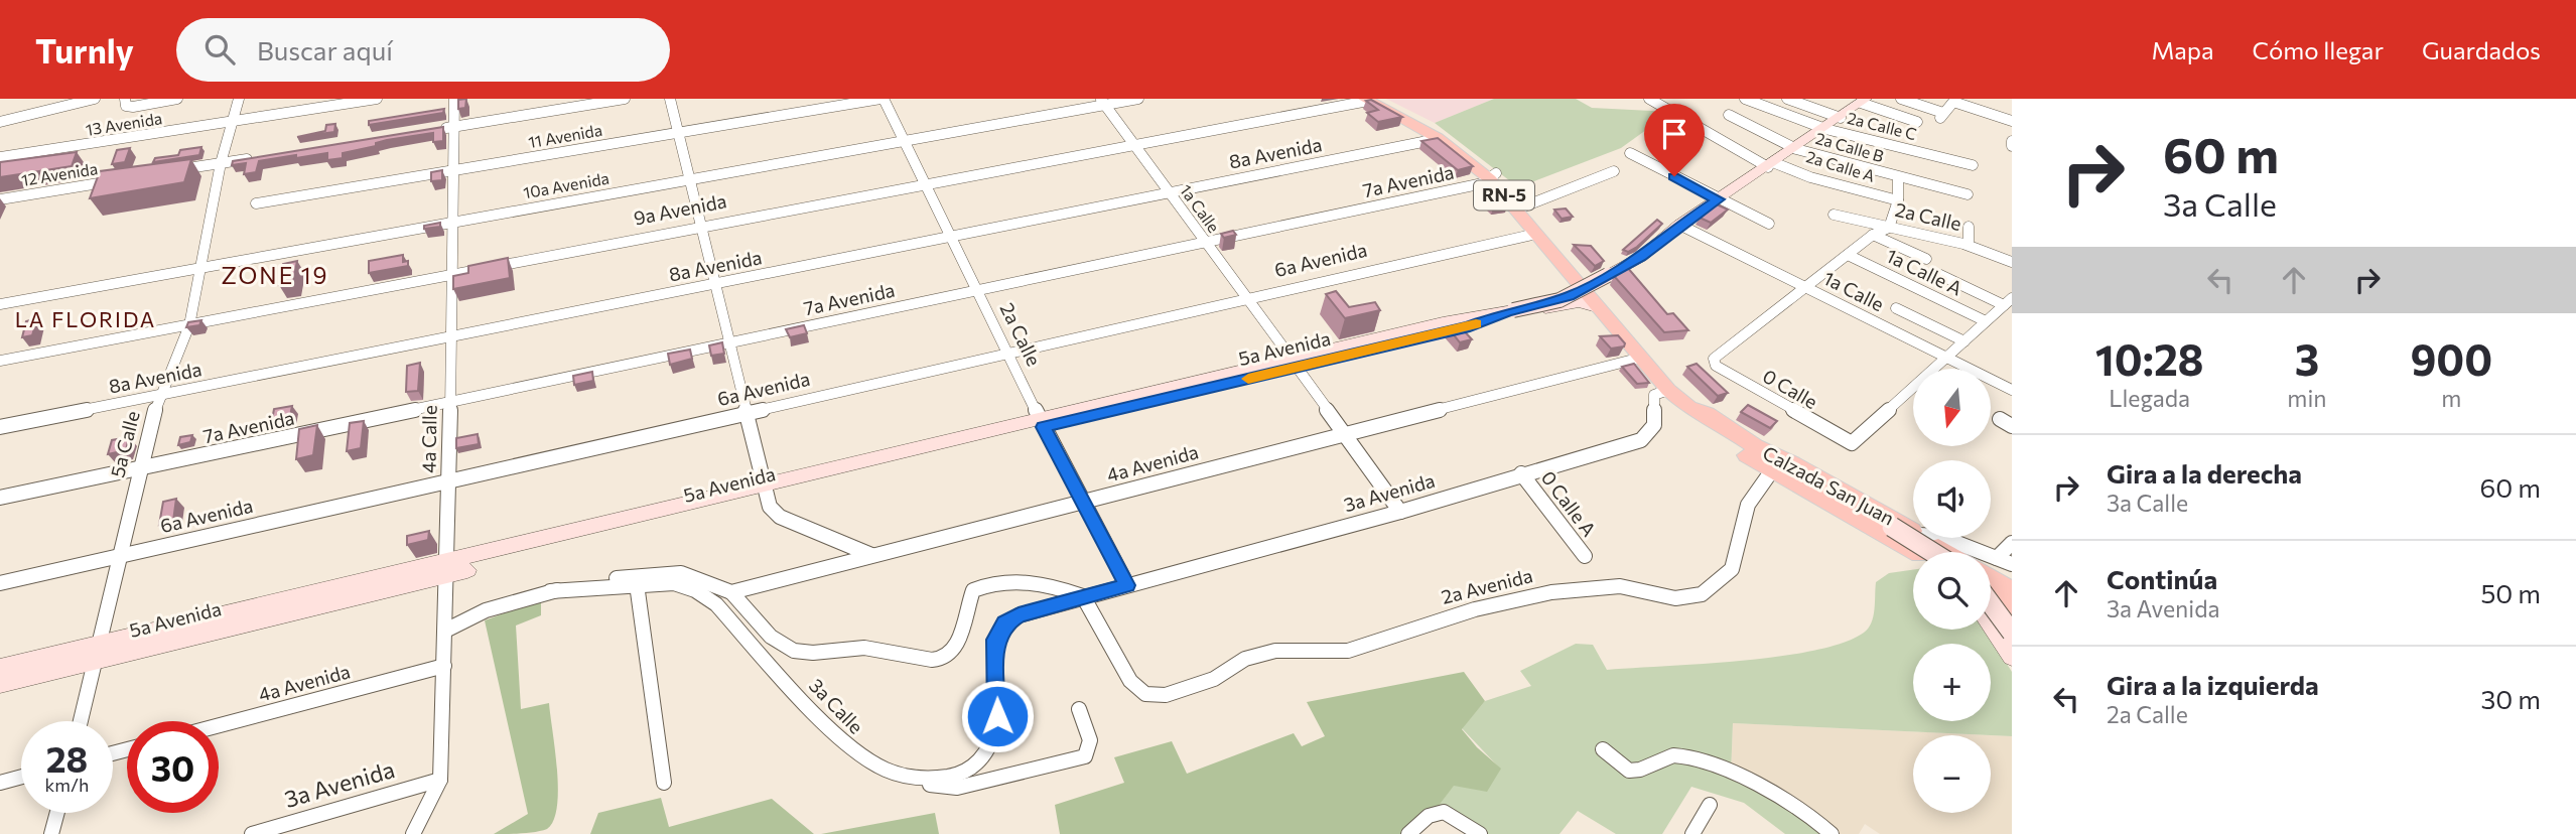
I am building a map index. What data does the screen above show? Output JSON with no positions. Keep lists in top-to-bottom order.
{
  "streets": {
    "main road": ["RN-5", "5a Avenida", "Calzada San Juan"],
    "street": [
      "13 Avenida",
      "2a Calle C",
      "11 Avenida",
      "2a Calle B",
      "8a Avenida",
      "2a Calle A",
      "12 Avenida",
      "7a Avenida",
      "10a Avenida",
      "1a Calle",
      "9a Avenida",
      "2a Calle",
      "6a Avenida",
      "1a Calle A",
      "0 Calle",
      "4a Calle",
      "5a Calle",
      "4a Avenida",
      "3a Avenida",
      "0 Calle A",
      "2a Avenida",
      "3a Calle"
    ]
  },
  "crossings": [
    ["13 Avenida", "5a Calle"],
    ["2a Calle C", "5a Avenida"],
    ["11 Avenida", "2a Calle"],
    ["11 Avenida", "4a Calle"],
    ["2a Calle B", "5a Avenida"],
    ["8a Avenida", "1a Calle"],
    ["8a Avenida", "2a Calle"],
    ["8a Avenida", "4a Calle"],
    ["8a Avenida", "5a Calle"],
    ["8a Avenida", "Calzada San Juan"],
    ["2a Calle A", "5a Avenida"],
    ["7a Avenida", "1a Calle"],
    ["7a Avenida", "2a Calle"],
    ["7a Avenida", "4a Calle"],
    ["7a Avenida", "5a Calle"],
    ["7a Avenida", "Calzada San Juan"],
    ["10a Avenida", "1a Calle"],
    ["10a Avenida", "2a Calle"],
    ["10a Avenida", "4a Calle"],
    ["10a Avenida", "5a Calle"],
    ["1a Calle", "9a Avenida"],
    ["1a Calle", "6a Avenida"],
    ["1a Calle", "5a Avenida"],
    ["1a Calle", "4a Avenida"],
    ["1a Calle", "3a Avenida"],
    ["9a Avenida", "2a Calle"],
    ["9a Avenida", "4a Calle"],
    ["9a Avenida", "5a Calle"],
    ["9a Avenida", "Calzada San Juan"],
    ["2a Calle", "6a Avenida"],
    ["2a Calle", "5a Avenida"],
    ["2a Calle", "4a Avenida"],
    ["2a Calle", "3a Avenida"],
    ["6a Avenida", "4a Calle"],
    ["6a Avenida", "5a Calle"],
    ["6a Avenida", "Calzada San Juan"],
    ["5a Avenida", "4a Calle"],
    ["5a Avenida", "5a Calle"],
    ["5a Avenida", "Calzada San Juan"],
    ["4a Calle", "4a Avenida"],
    ["4a Calle", "3a Avenida"],
    ["4a Avenida", "Calzada San Juan"],
    ["Calzada San Juan", "3a Avenida"],
    ["Calzada San Juan", "2a Avenida"],
    ["3a Avenida", "0 Calle A"],
    ["3a Avenida", "2a Avenida"],
    ["3a Avenida", "3a Calle"],
    ["2a Avenida", "3a Calle"]
  ],
  "districts": ["ZONE 19", "LA FLORIDA"],
  "north": "bottom",
  "page": {
    "header": "Turnly",
    "search": "Buscar aquí",
    "nav": ["Mapa", "Cómo llegar", "Guardados"],
    "turn": ["60 m", "3a Calle"],
    "eta": [
      "10:28",
      "Llegada",
      "3",
      "min",
      "900",
      "m"
    ],
    "map_buttons": ["+", "−"],
    "list": [
      {
        "name": "Gira a la derecha",
        "note": "3a Calle",
        "value": "60 m"
      },
      {
        "name": "Continúa",
        "note": "3a Avenida",
        "value": "50 m"
      },
      {
        "name": "Gira a la izquierda",
        "note": "2a Calle",
        "value": "30 m"
      }
    ],
    "speed": "28 km/h",
    "limit": "30"
  }
}
